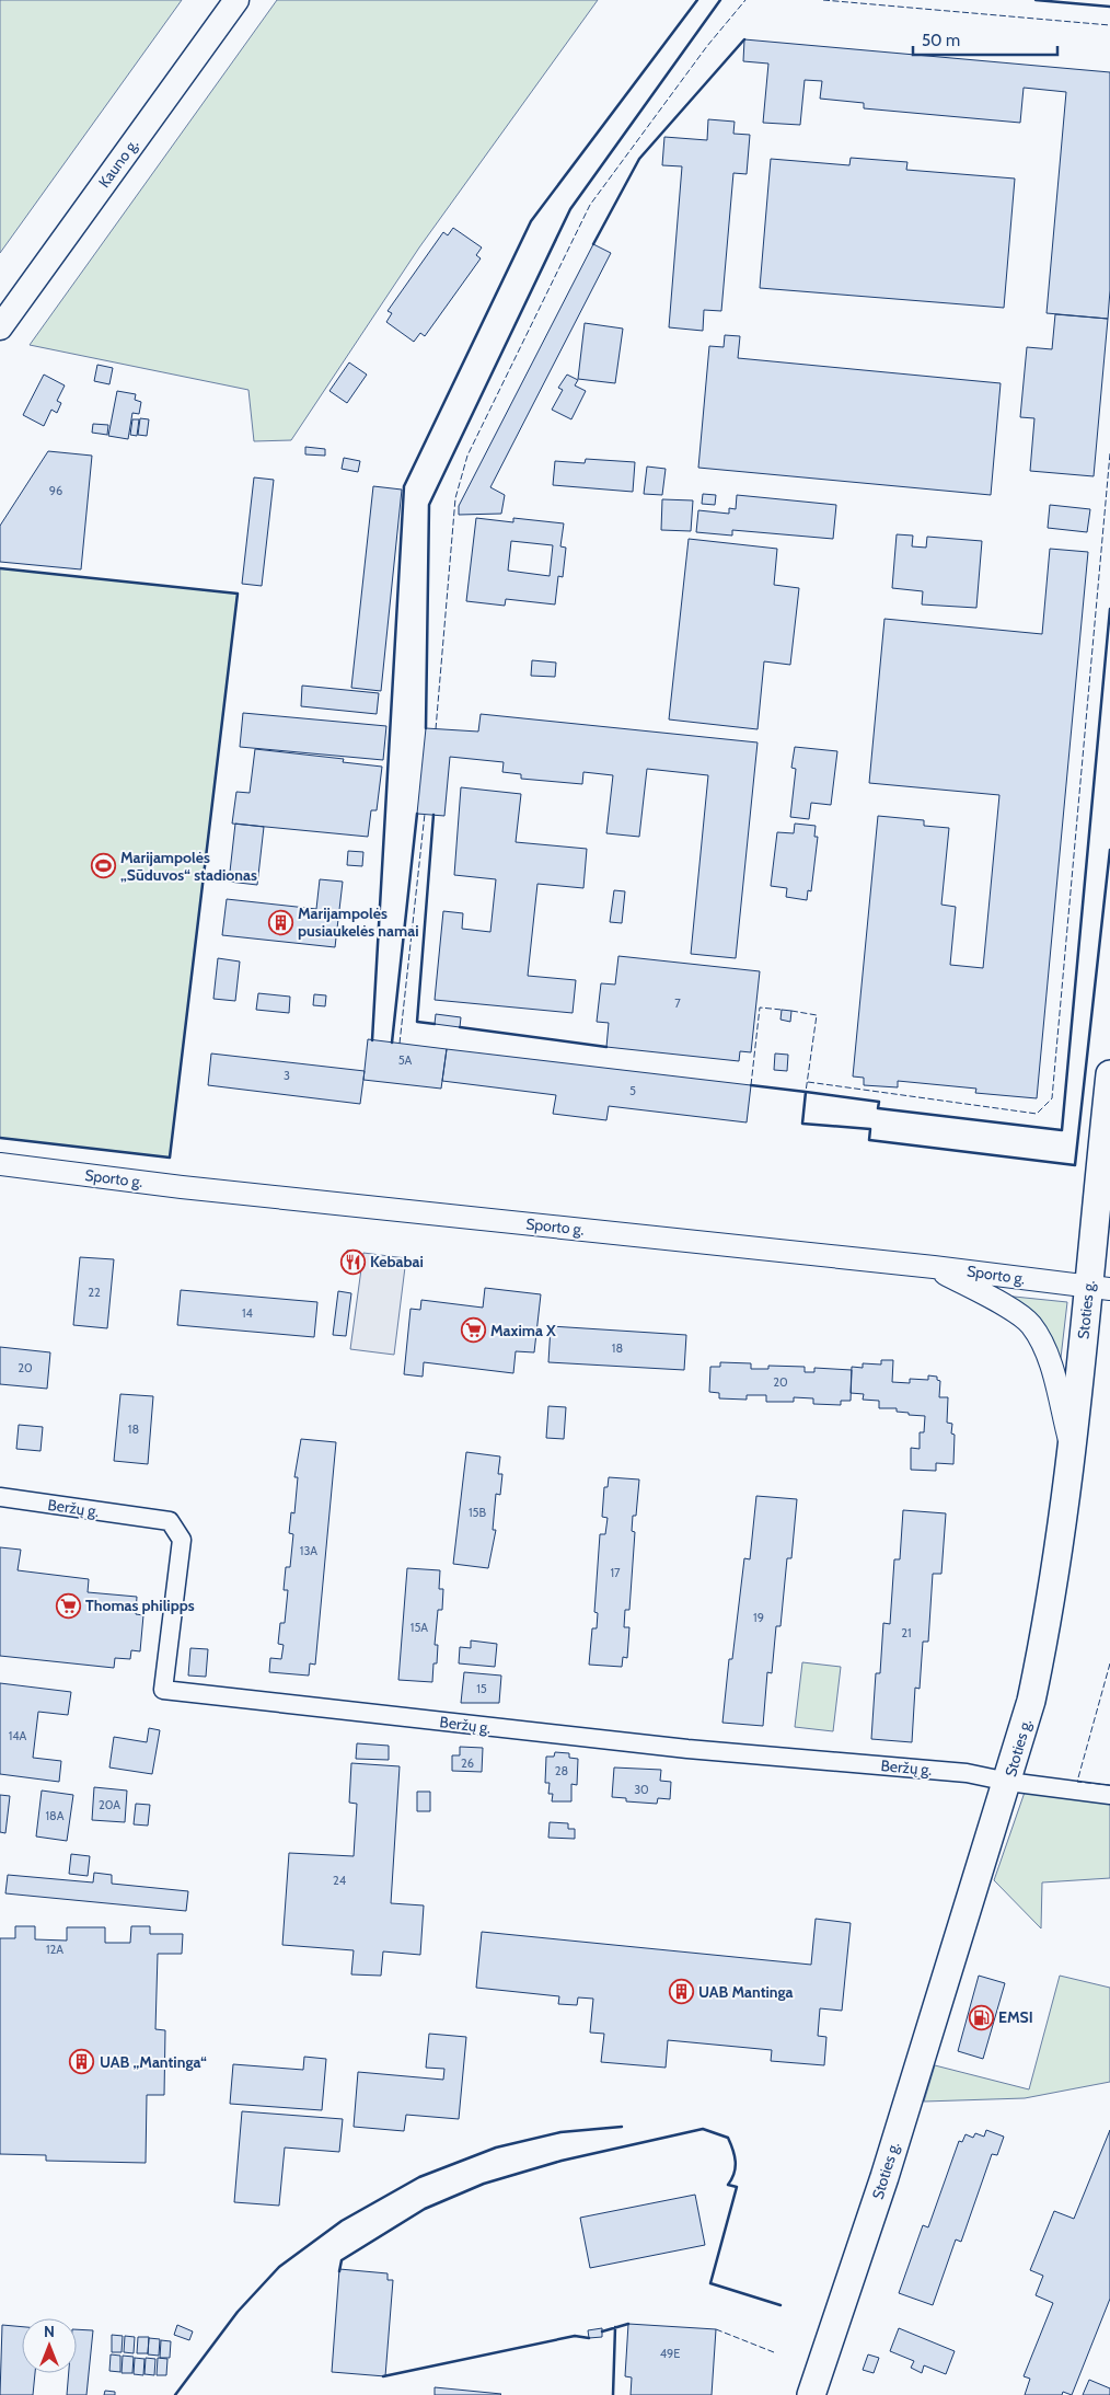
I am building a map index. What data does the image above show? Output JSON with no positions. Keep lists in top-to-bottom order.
{
  "streets": {
    "main road": ["Kauno g.", "Stoties g."],
    "street": ["Sporto g.", "Beržų g."]
  },
  "crossings": [
    ["Sporto g.", "Stoties g."],
    ["Stoties g.", "Beržų g."]
  ],
  "places": {
    "sports": ["Marijampolės „Sūduvos“ stadionas"],
    "building": ["Marijampolės pusiaukelės namai", "UAB Mantinga", "UAB „Mantinga“"],
    "restaurant": ["Kebabai"],
    "supermarket": ["Maxima X", "Thomas philipps"],
    "fuel station": ["EMSI"]
  },
  "house_numbers": [
    "96",
    "7",
    "5A",
    "3",
    "5",
    "22",
    "14",
    "18",
    "20",
    "20",
    "18",
    "15B",
    "13A",
    "17",
    "19",
    "15A",
    "21",
    "15",
    "14A",
    "26",
    "28",
    "30",
    "20A",
    "18A",
    "24",
    "12A",
    "49E"
  ],
  "scale_bar": "50 m",
  "north": "top"
}
